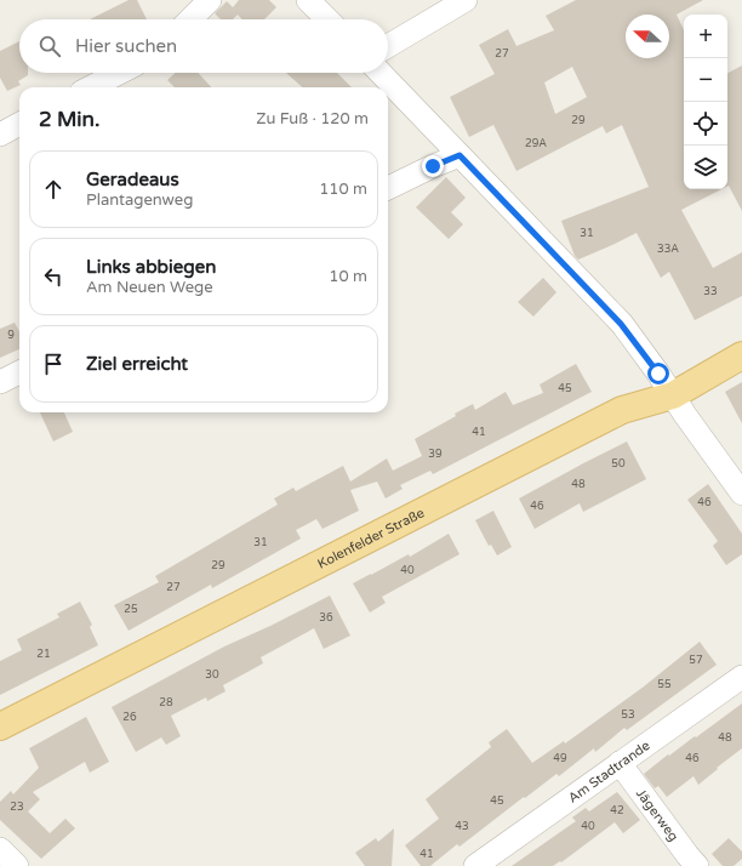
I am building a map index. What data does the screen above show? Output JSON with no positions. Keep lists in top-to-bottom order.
{
  "streets": {
    "main road": ["Kolenfelder Straße"],
    "street": ["Am Stadtrande", "Jägerweg"]
  },
  "crossings": [
    ["Am Stadtrande", "Jägerweg"]
  ],
  "house_numbers": [
    "27",
    "29",
    "29A",
    "31",
    "33A",
    "33",
    "9",
    "45",
    "41",
    "39",
    "50",
    "48",
    "46",
    "46",
    "31",
    "29",
    "40",
    "27",
    "25",
    "36",
    "21",
    "57",
    "30",
    "55",
    "28",
    "53",
    "26",
    "48",
    "49",
    "46",
    "45",
    "23",
    "42",
    "43",
    "40",
    "41"
  ],
  "north": "left",
  "page": {
    "map_buttons": ["+", "−"],
    "search": "Hier suchen",
    "heading": ["2 Min.", "Zu Fuß · 120 m"],
    "list": [
      ["Geradeaus", "Plantagenweg", "110 m"],
      ["Links abbiegen", "Am Neuen Wege", "10 m"],
      "Ziel erreicht"
    ]
  }
}
